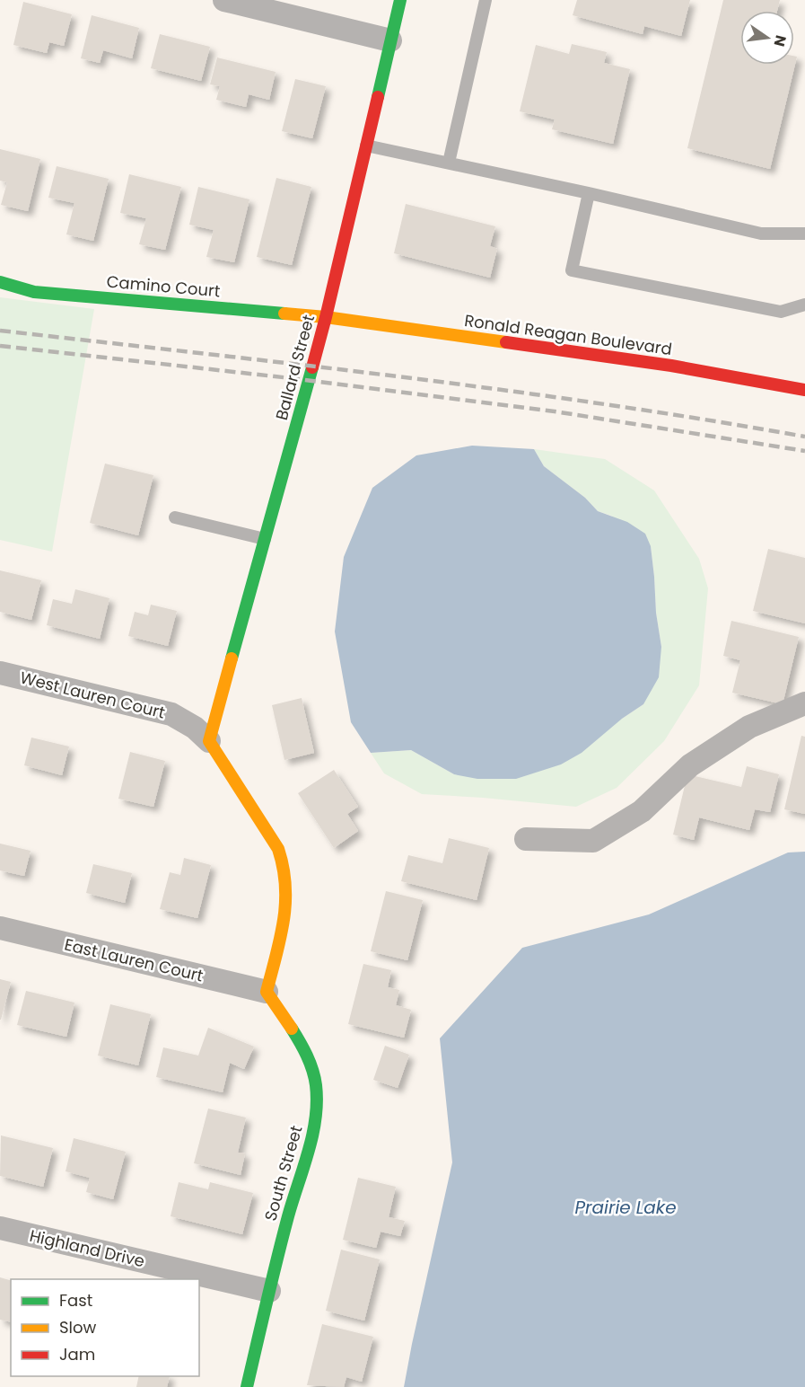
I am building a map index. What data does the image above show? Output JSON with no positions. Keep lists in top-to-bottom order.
{
  "streets": {
    "street": [
      "Camino Court",
      "Ronald Reagan Boulevard",
      "Ballard Street",
      "West Lauren Court",
      "East Lauren Court",
      "South Street",
      "Highland Drive"
    ]
  },
  "crossings": [
    ["Camino Court", "Ronald Reagan Boulevard"],
    ["Camino Court", "Ballard Street"],
    ["Ronald Reagan Boulevard", "Ballard Street"],
    ["Ballard Street", "West Lauren Court"],
    ["East Lauren Court", "South Street"],
    ["South Street", "Highland Drive"]
  ],
  "water": ["Prairie Lake"],
  "legend": ["Fast", "Slow", "Jam"],
  "north": "right"
}
